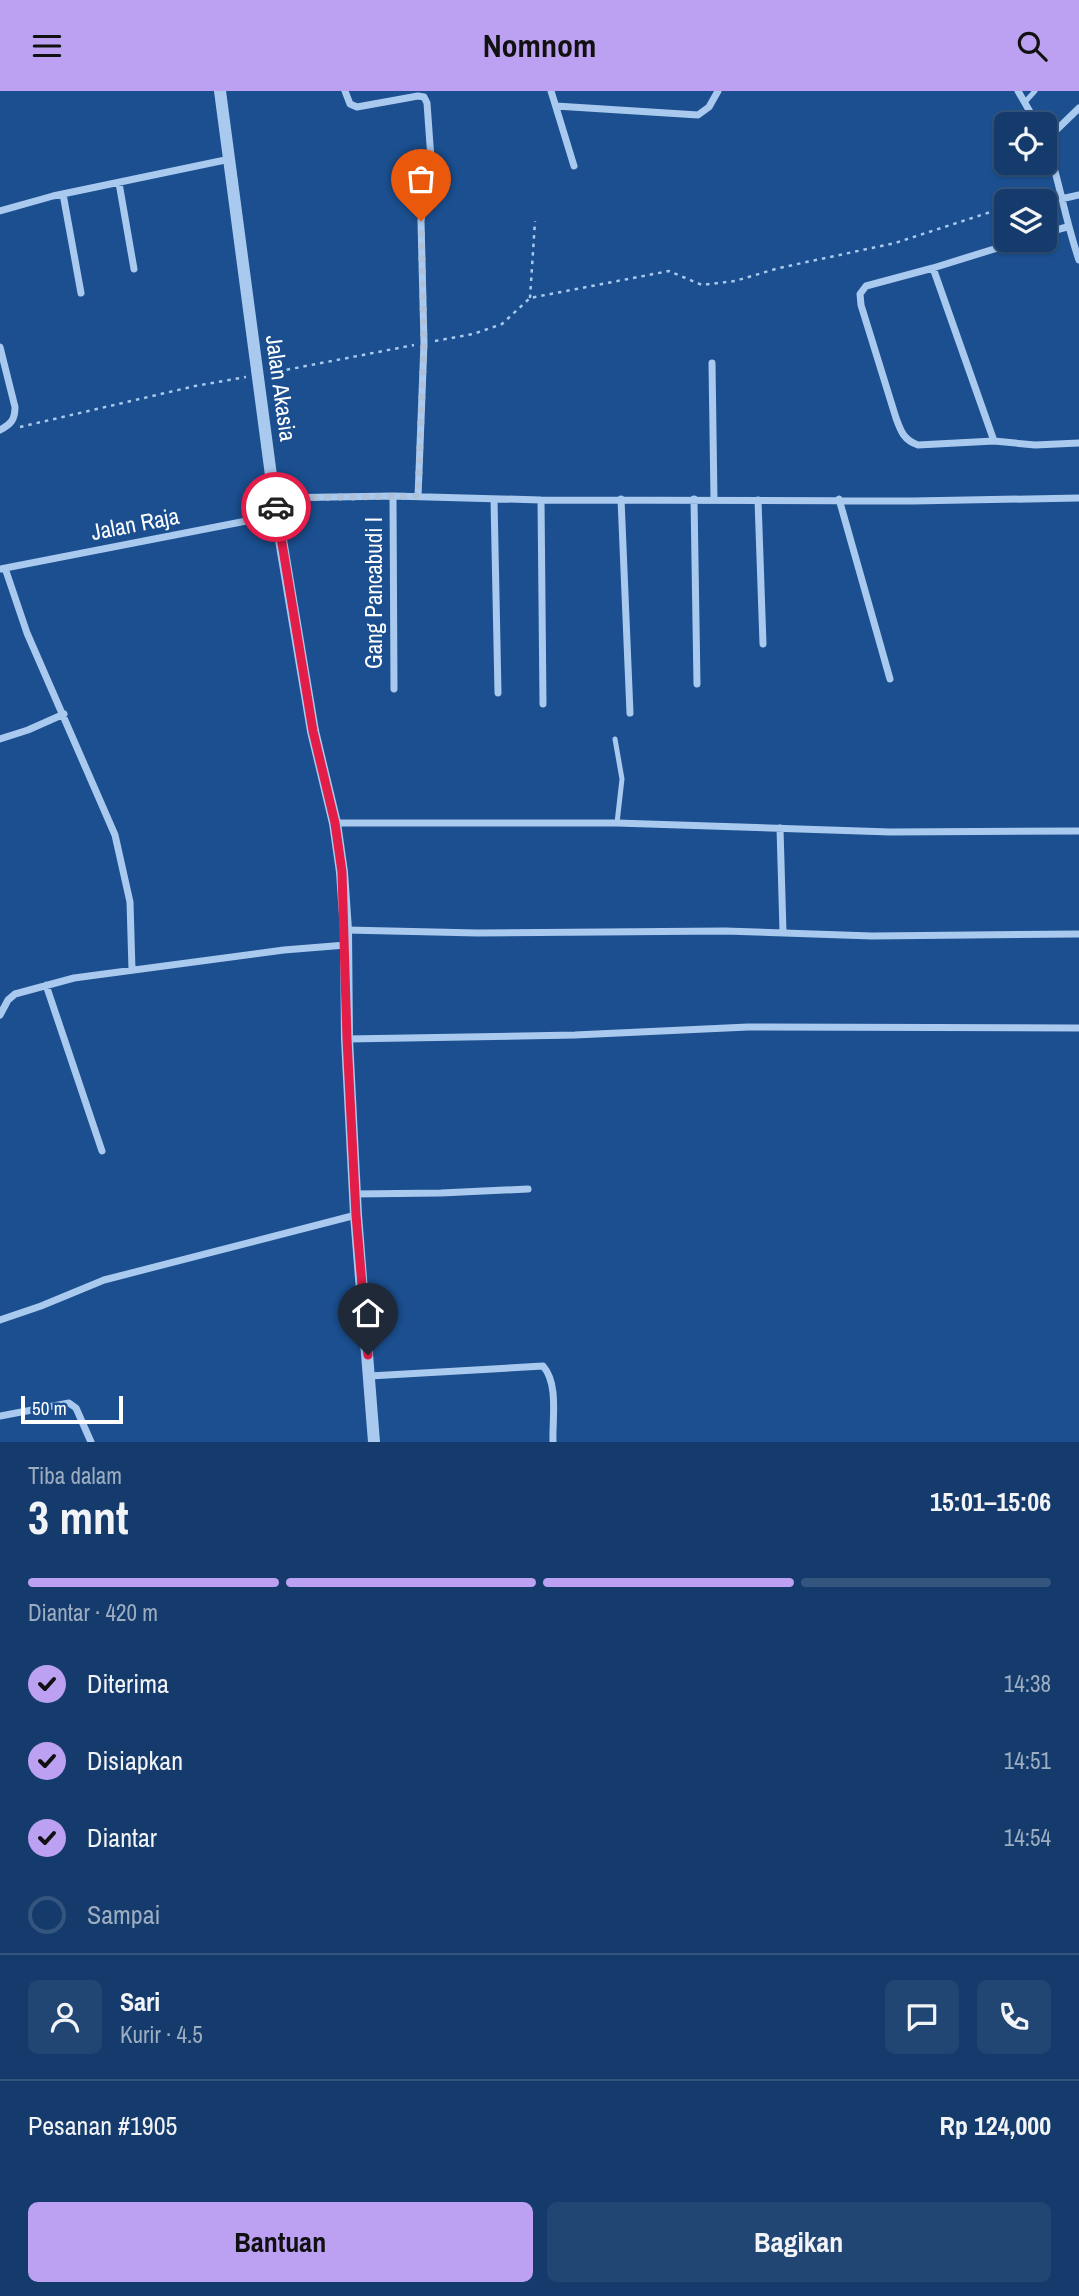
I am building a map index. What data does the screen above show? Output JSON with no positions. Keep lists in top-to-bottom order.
{
  "streets": {
    "street": ["Jalan Akasia", "Jalan Raja", "Gang Pancabudi I"]
  },
  "crossings": [
    ["Jalan Akasia", "Jalan Raja"]
  ],
  "scale_bar": "50 m",
  "page": {
    "header": "Nomnom",
    "scale": "50 m",
    "heading": ["3 mnt", "Tiba dalam", "15:01–15:06"],
    "panel": [
      "Sari",
      "Kurir · 4.5",
      "Pesanan #1905",
      "Rp 124,000"
    ],
    "bar": "Diantar · 420 m",
    "list": [
      ["Diterima", "14:38"],
      ["Disiapkan", "14:51"],
      ["Diantar", "14:54"],
      "Sampai"
    ],
    "buttons": ["Bantuan", "Bagikan"]
  }
}
